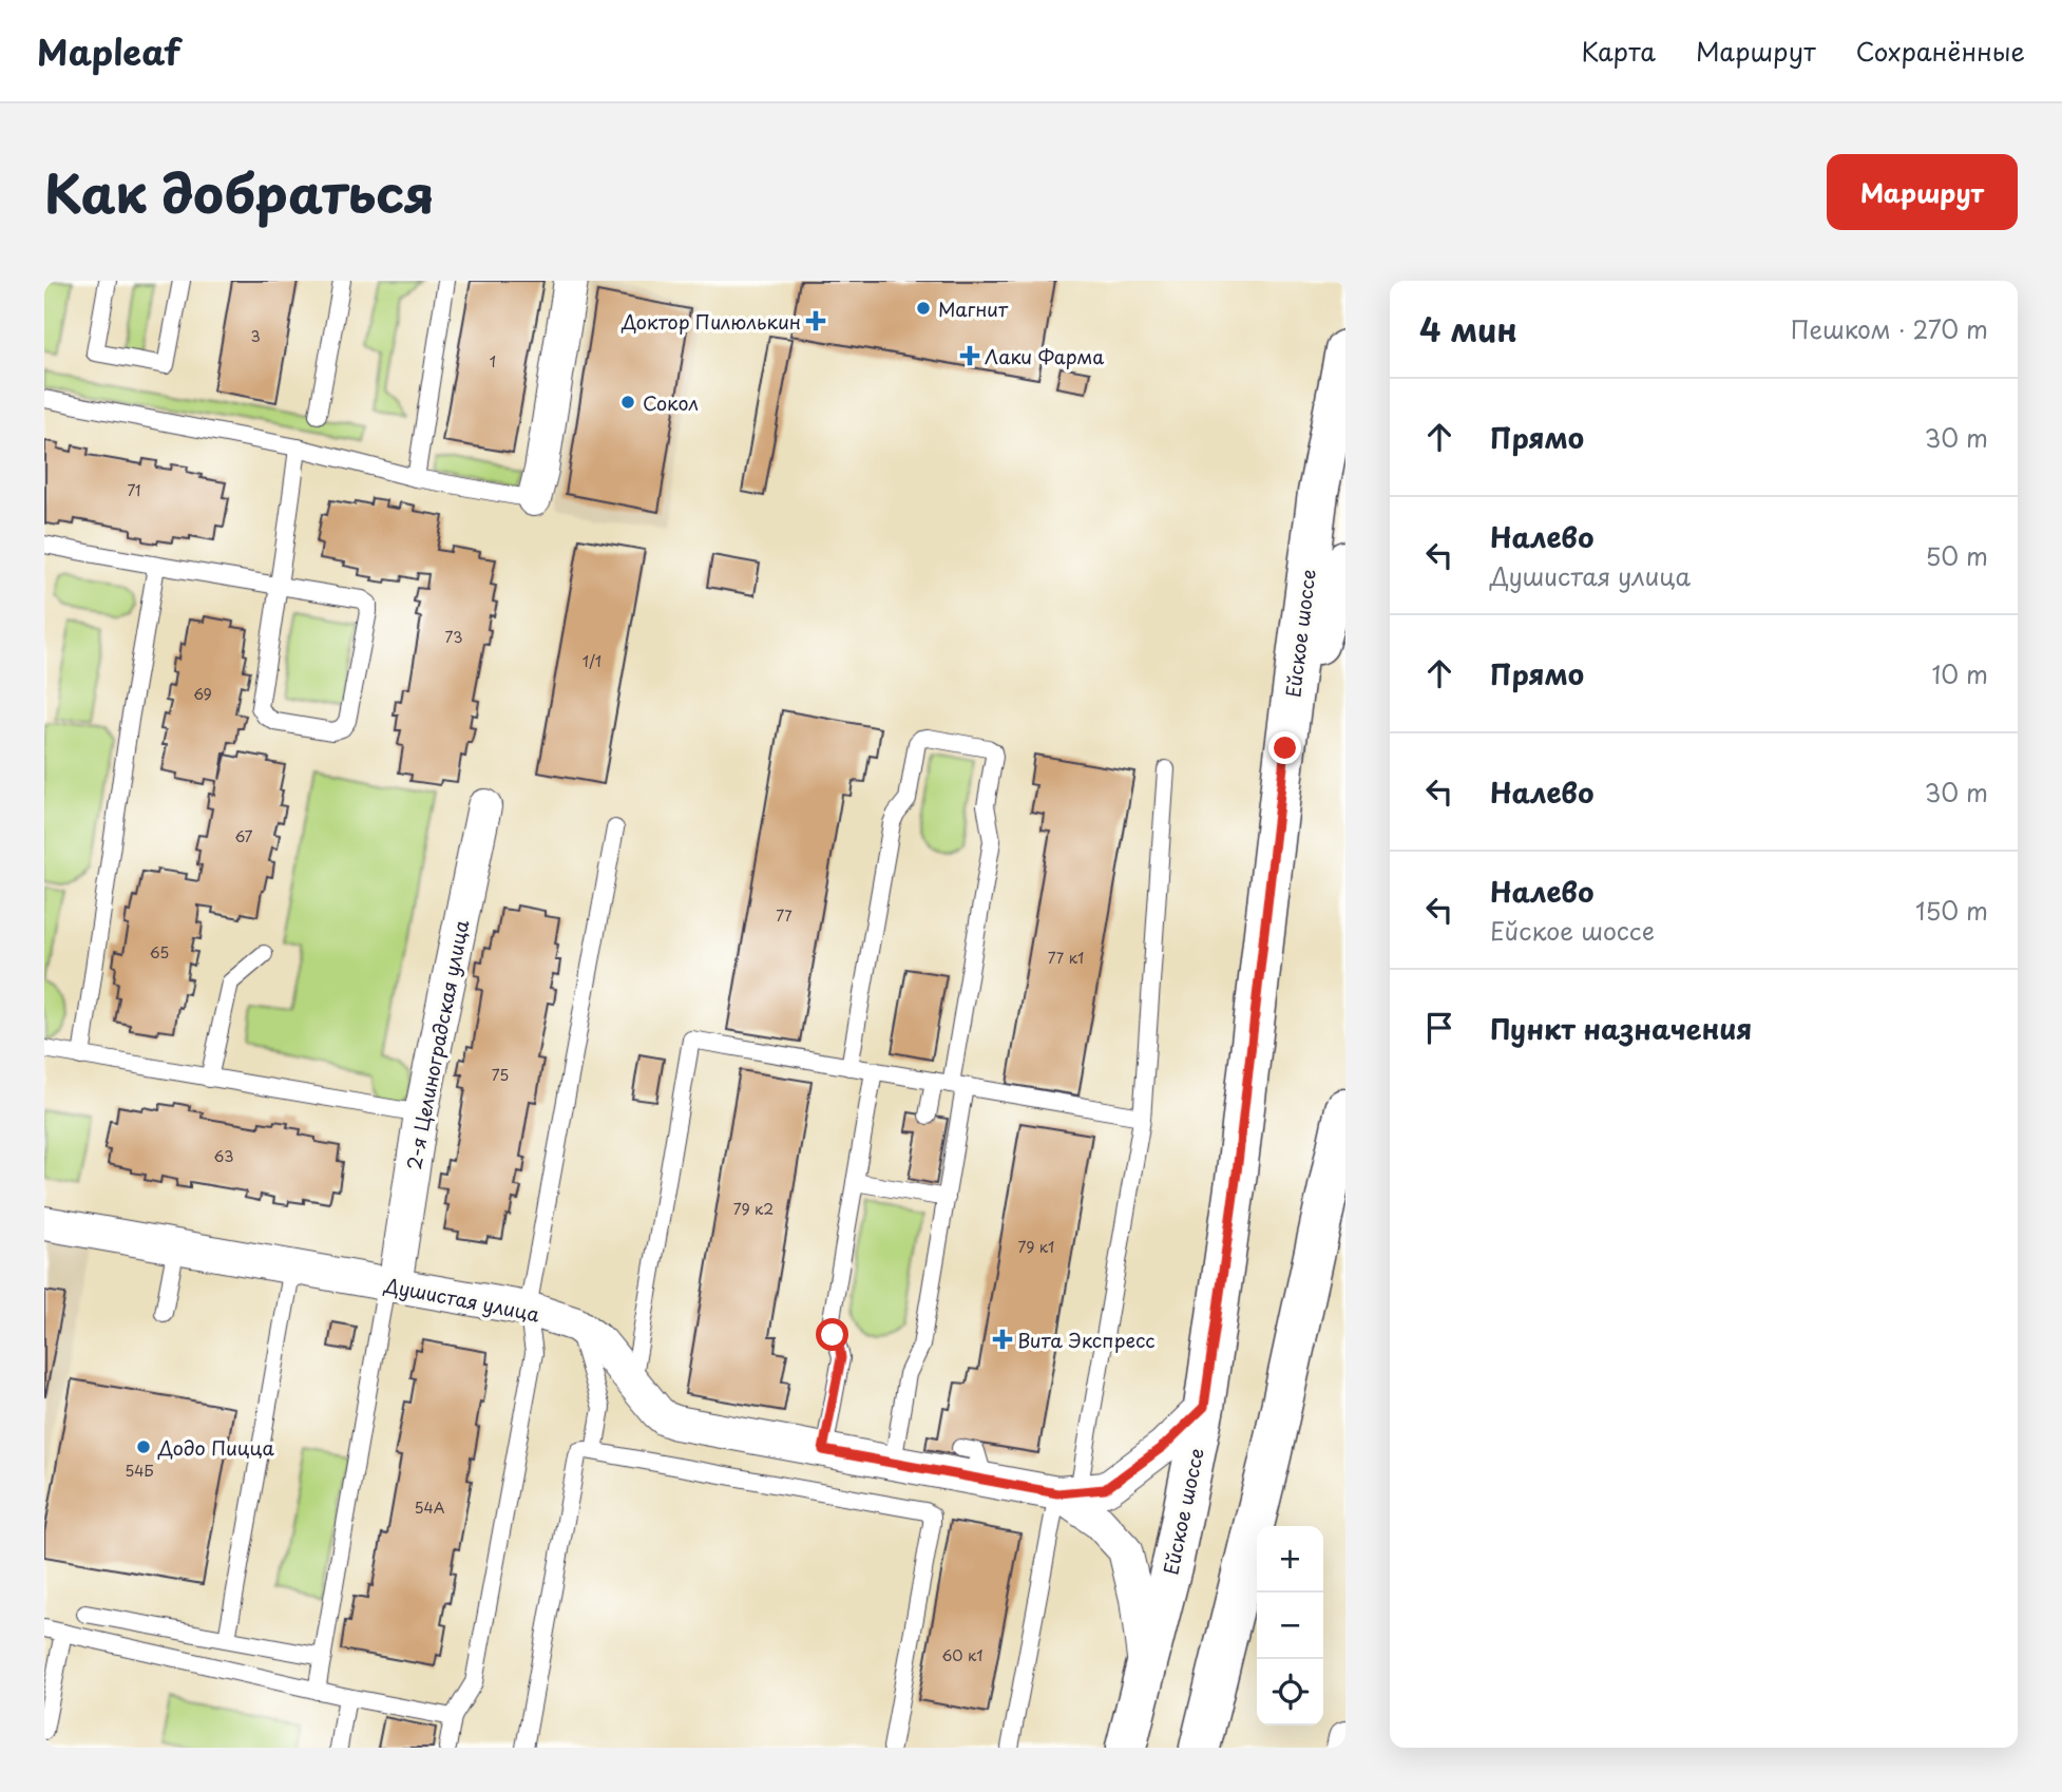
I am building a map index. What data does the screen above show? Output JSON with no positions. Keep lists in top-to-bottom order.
{
  "streets": {
    "main road": ["Ейское шоссе"],
    "street": ["2-я Целиноградская улица", "Душистая улица"]
  },
  "crossings": [
    ["2-я Целиноградская улица", "Душистая улица"]
  ],
  "places": {
    "other": ["Магнит", "Сокол", "Додо Пицца"],
    "health": ["Доктор Пилюлькин", "Лаки Фарма", "Вита Экспресс"]
  },
  "house_numbers": [
    "3",
    "1",
    "71",
    "73",
    "1/1",
    "69",
    "67",
    "77",
    "65",
    "77 к1",
    "75",
    "63",
    "79 к2",
    "79 к1",
    "54Б",
    "54А",
    "60 к1"
  ],
  "page": {
    "header": "Mapleaf",
    "nav": ["Карта", "Маршрут", "Сохранённые"],
    "title": "Как добраться",
    "buttons": "Маршрут",
    "heading": ["4 мин", "Пешком · 270 m"],
    "list": [
      ["Прямо", "30 m"],
      ["Налево", "Душистая улица", "50 m"],
      ["Прямо", "10 m"],
      ["Налево", "30 m"],
      ["Налево", "Ейское шоссе", "150 m"],
      "Пункт назначения"
    ],
    "map_buttons": ["+", "−"]
  }
}
